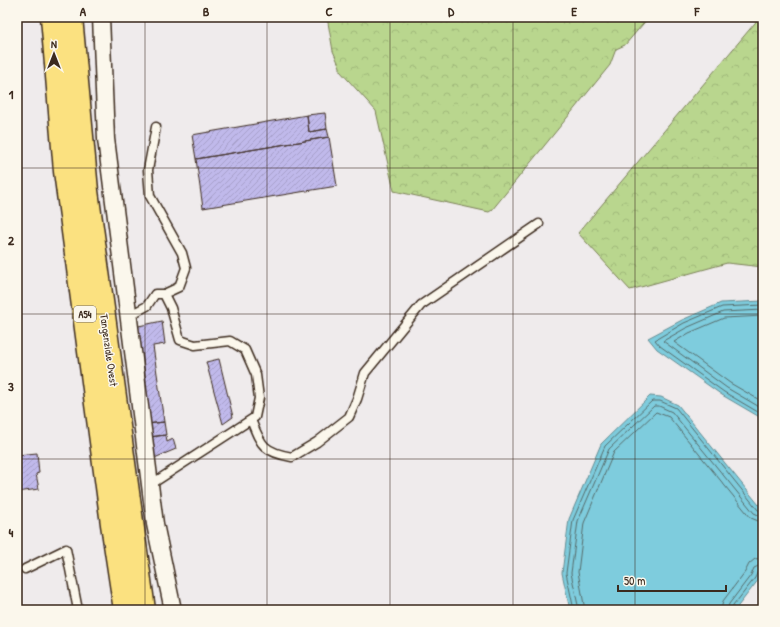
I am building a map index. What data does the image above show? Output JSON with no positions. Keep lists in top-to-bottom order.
{
  "streets": {
    "highway": ["A54", "Tangenziale Ovest"]
  },
  "scale_bar": "50 m",
  "north": "top",
  "grid": {
    "columns": [
      "A",
      "B",
      "C",
      "D",
      "E",
      "F"
    ],
    "rows": [
      "1",
      "2",
      "3",
      "4"
    ]
  }
}
